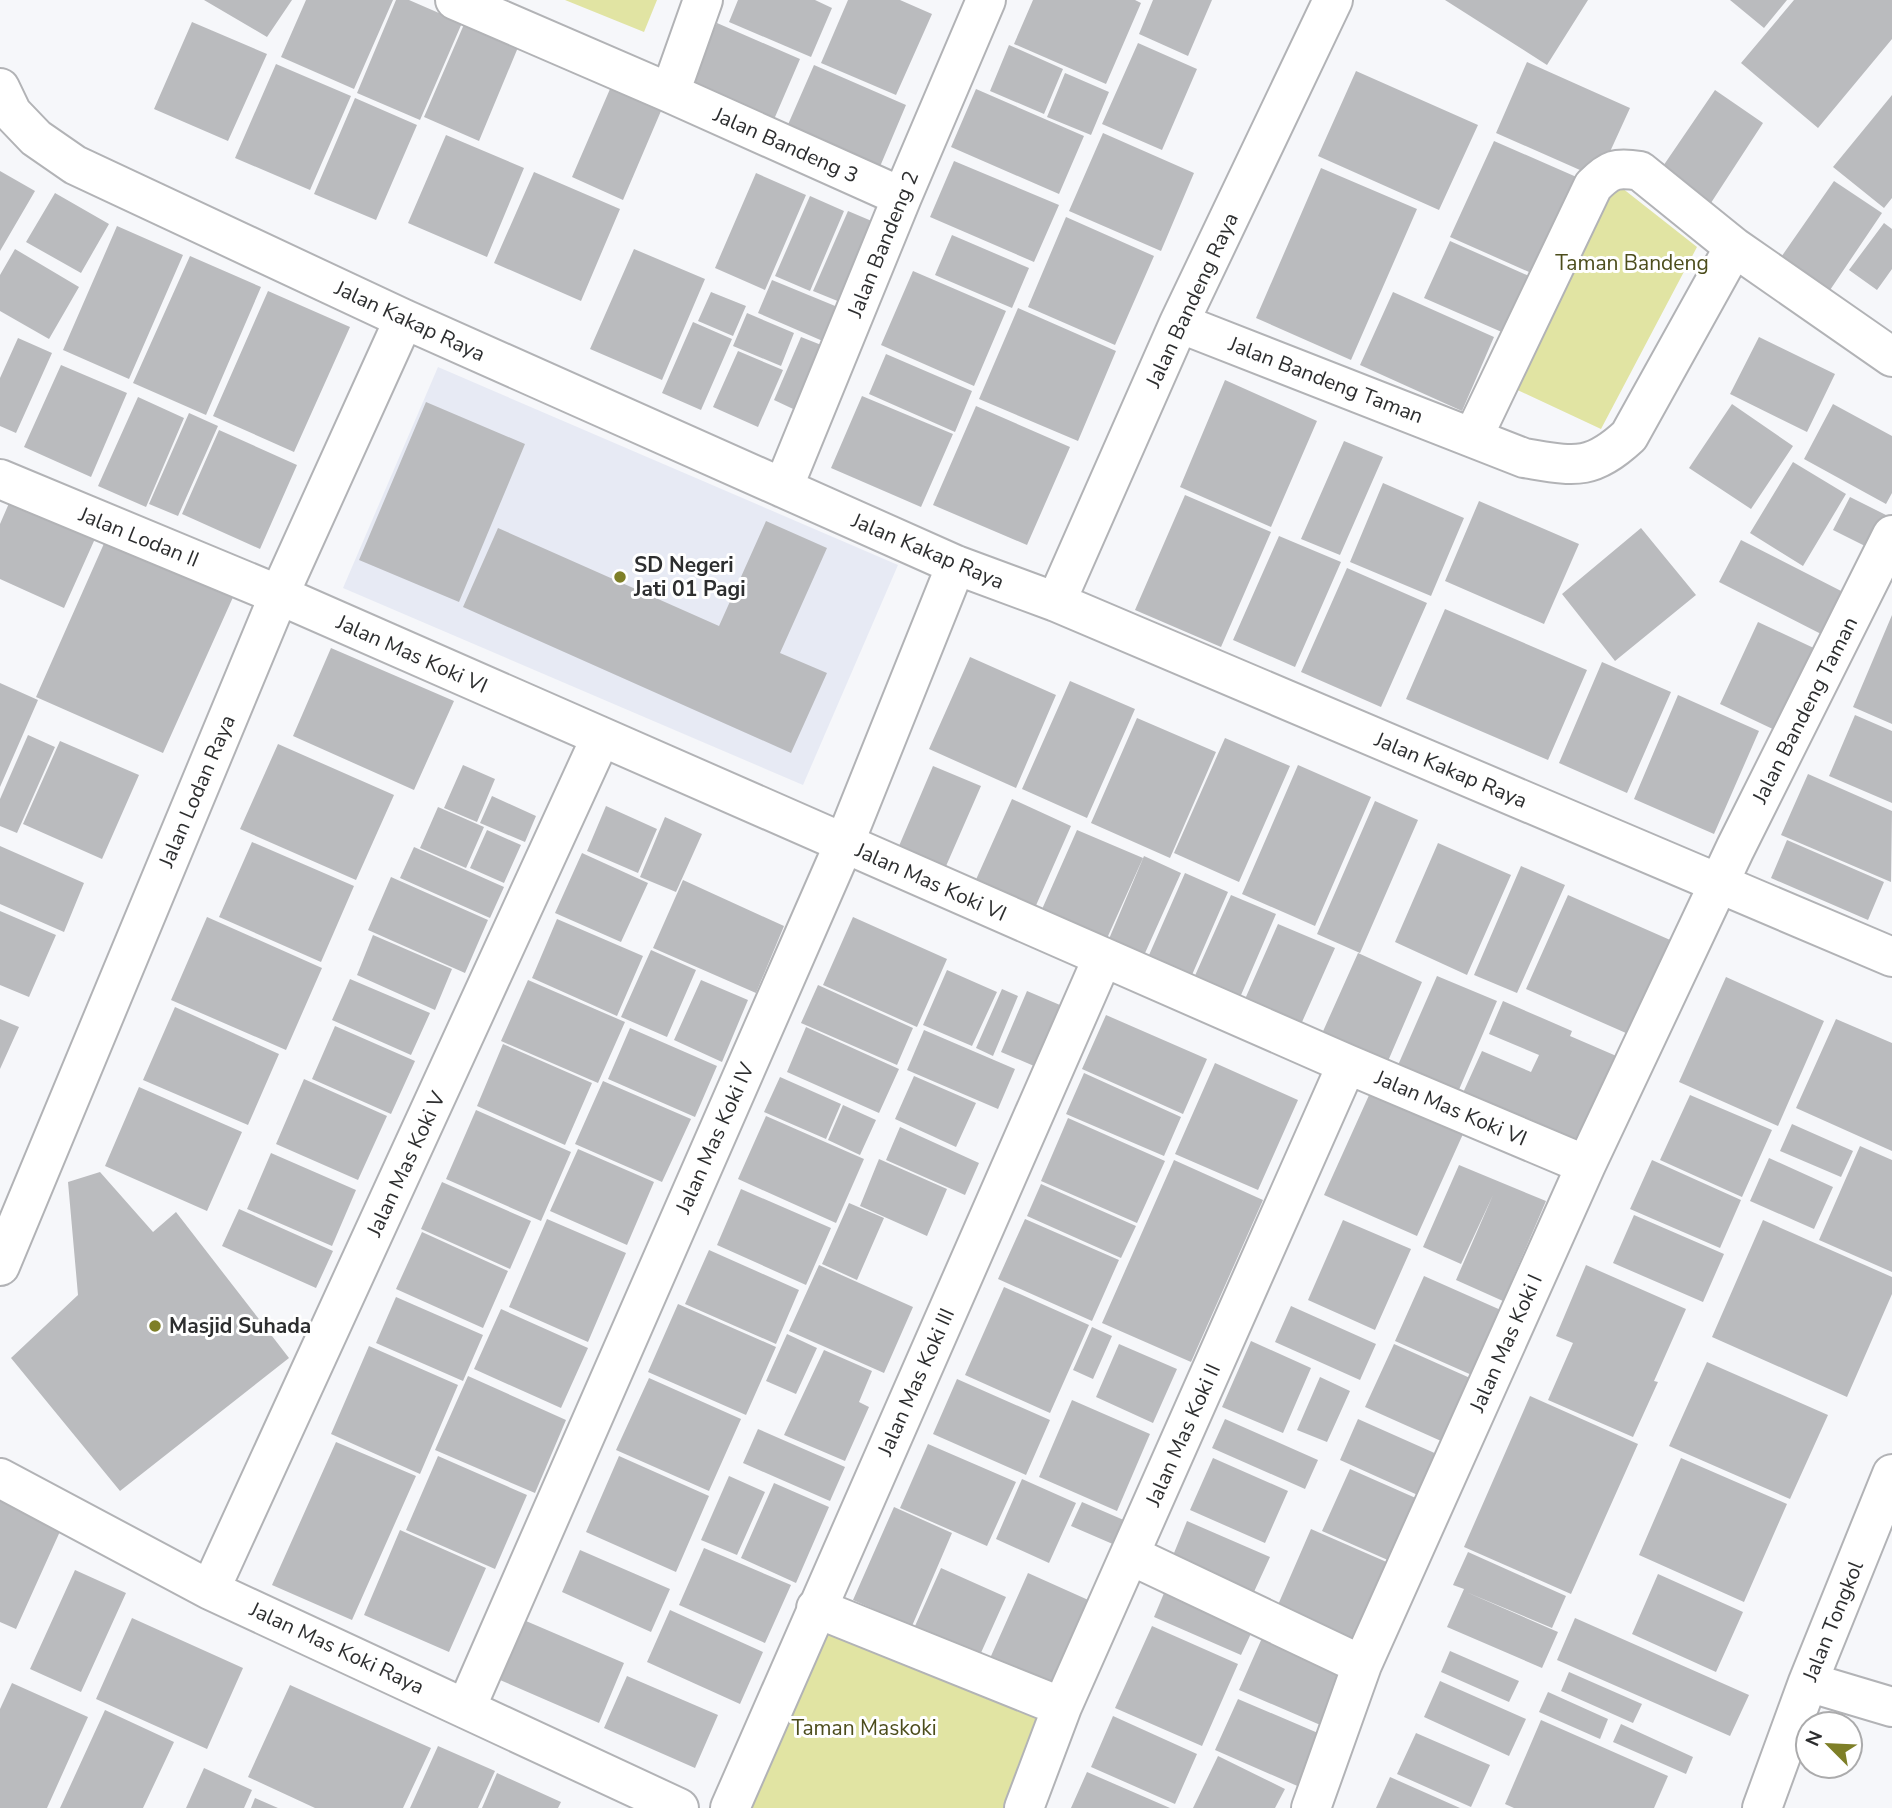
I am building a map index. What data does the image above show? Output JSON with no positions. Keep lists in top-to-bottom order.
{
  "streets": {
    "street": [
      "Jalan Bandeng 3",
      "Jalan Bandeng 2",
      "Jalan Bandeng Raya",
      "Jalan Kakap Raya",
      "Jalan Bandeng Taman",
      "Jalan Lodan II",
      "Jalan Mas Koki VI",
      "Jalan Lodan Raya",
      "Jalan Mas Koki IV",
      "Jalan Mas Koki V",
      "Jalan Mas Koki I",
      "Jalan Mas Koki III",
      "Jalan Mas Koki II",
      "Jalan Tongkol",
      "Jalan Mas Koki Raya"
    ]
  },
  "crossings": [
    ["Jalan Bandeng 3", "Jalan Bandeng 2"],
    ["Jalan Bandeng 2", "Jalan Kakap Raya"],
    ["Jalan Bandeng Raya", "Jalan Kakap Raya"],
    ["Jalan Bandeng Raya", "Jalan Bandeng Taman"],
    ["Jalan Kakap Raya", "Jalan Bandeng Taman"],
    ["Jalan Kakap Raya", "Jalan Lodan Raya"],
    ["Jalan Kakap Raya", "Jalan Mas Koki IV"],
    ["Jalan Kakap Raya", "Jalan Mas Koki I"],
    ["Jalan Bandeng Taman", "Jalan Mas Koki I"],
    ["Jalan Lodan II", "Jalan Mas Koki VI"],
    ["Jalan Lodan II", "Jalan Lodan Raya"],
    ["Jalan Mas Koki VI", "Jalan Lodan Raya"],
    ["Jalan Mas Koki VI", "Jalan Mas Koki IV"],
    ["Jalan Mas Koki VI", "Jalan Mas Koki V"],
    ["Jalan Mas Koki VI", "Jalan Mas Koki I"],
    ["Jalan Mas Koki VI", "Jalan Mas Koki III"],
    ["Jalan Mas Koki VI", "Jalan Mas Koki II"],
    ["Jalan Mas Koki IV", "Jalan Mas Koki Raya"],
    ["Jalan Mas Koki V", "Jalan Mas Koki Raya"]
  ],
  "parks": ["Taman Bandeng", "Taman Maskoki"],
  "places": ["SD Negeri Jati 01 Pagi", "Masjid Suhada"],
  "north": "top left"
}
